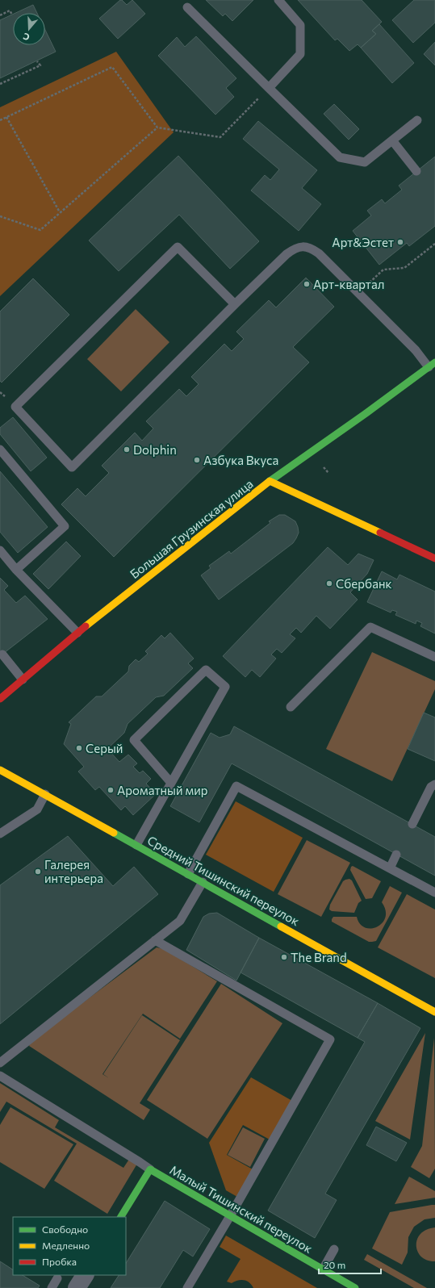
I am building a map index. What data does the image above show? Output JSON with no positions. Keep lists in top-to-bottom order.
{
  "streets": {
    "street": ["Большая Грузинская улица", "Средний Тишинский переулок", "Малый Тишинский переулок"]
  },
  "places": [
    "Арт&Эстет",
    "Арт-квартал",
    "Dolphin",
    "Азбука Вкуса",
    "Сбербанк",
    "Серый",
    "Ароматный мир",
    "Галерея интерьера",
    "The Brand"
  ],
  "legend": ["Свободно", "Медленно", "Пробка"],
  "scale_bar": "20 m",
  "north": "bottom"
}
